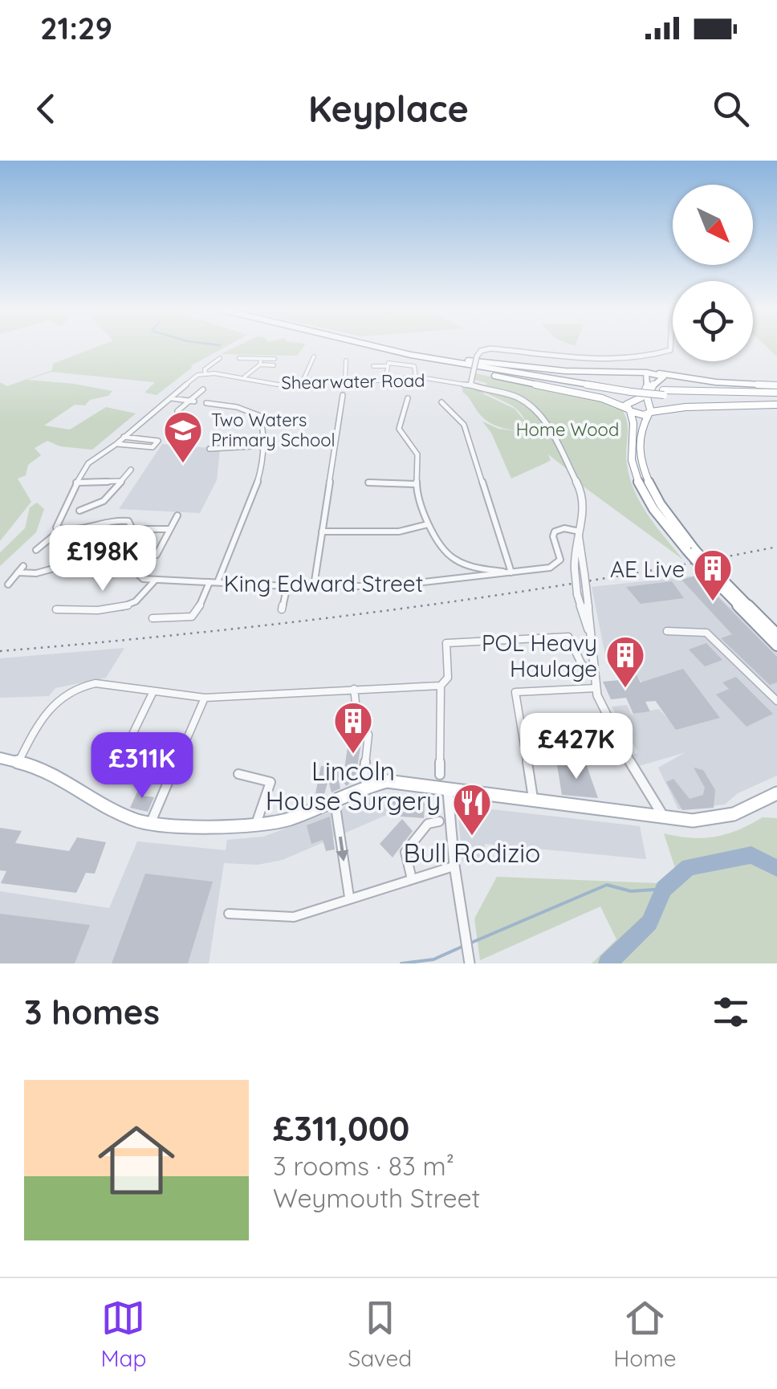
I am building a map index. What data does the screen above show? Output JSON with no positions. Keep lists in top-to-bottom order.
{
  "streets": {
    "street": ["Shearwater Road", "King Edward Street"]
  },
  "parks": ["Home Wood"],
  "places": {
    "school or university": ["Two Waters Primary School"],
    "building": ["AE Live", "POL Heavy Haulage", "Lincoln House Surgery"],
    "restaurant": ["Bull Rodizio"]
  },
  "north": "bottom right",
  "page": {
    "status": "21:29",
    "header": "Keyplace",
    "price": ["£198K", "£427K", "£311K"],
    "heading": "3 homes",
    "list": [
      {
        "name": "£311,000",
        "note": "3 rooms · 83 m² · Weymouth Street"
      }
    ],
    "tabs": ["Map", "Saved", "Home"]
  }
}
